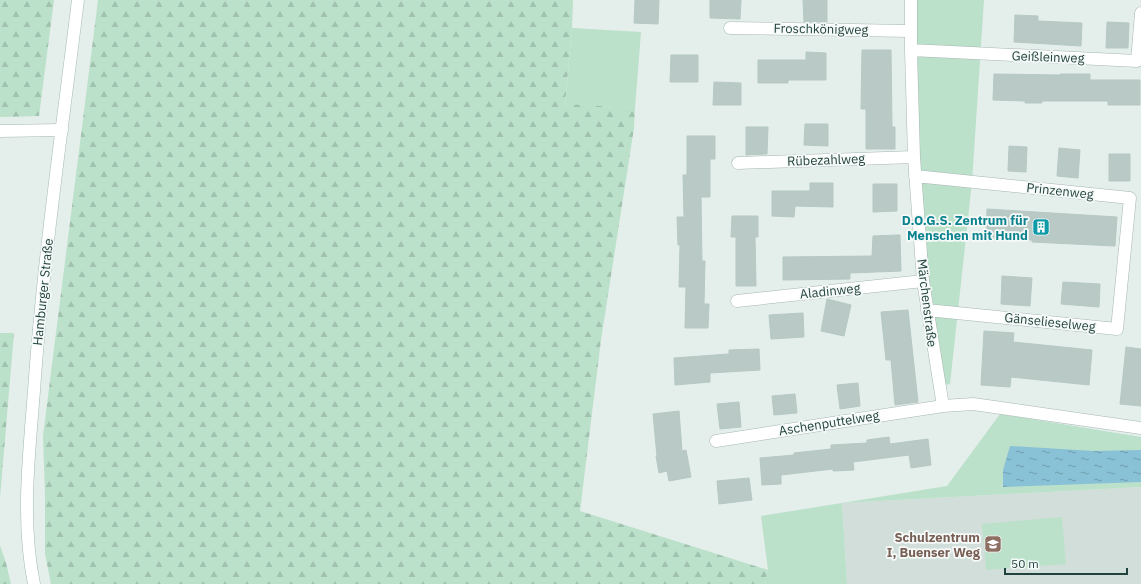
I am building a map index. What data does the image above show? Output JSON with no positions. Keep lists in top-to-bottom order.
{
  "streets": {
    "street": [
      "Froschkönigweg",
      "Geißleinweg",
      "Rübezahlweg",
      "Prinzenweg",
      "Aladinweg",
      "Hamburger Straße",
      "Märchenstraße",
      "Gänselieselweg",
      "Aschenputtelweg"
    ]
  },
  "crossings": [
    ["Froschkönigweg", "Märchenstraße"],
    ["Geißleinweg", "Märchenstraße"],
    ["Rübezahlweg", "Märchenstraße"],
    ["Prinzenweg", "Märchenstraße"],
    ["Prinzenweg", "Gänselieselweg"],
    ["Aladinweg", "Märchenstraße"],
    ["Märchenstraße", "Gänselieselweg"],
    ["Märchenstraße", "Aschenputtelweg"]
  ],
  "places": {
    "building": ["D.O.G.S. Zentrum für Menschen mit Hund"],
    "school or university": ["Schulzentrum I, Buenser Weg"]
  },
  "scale_bar": "50 m"
}
